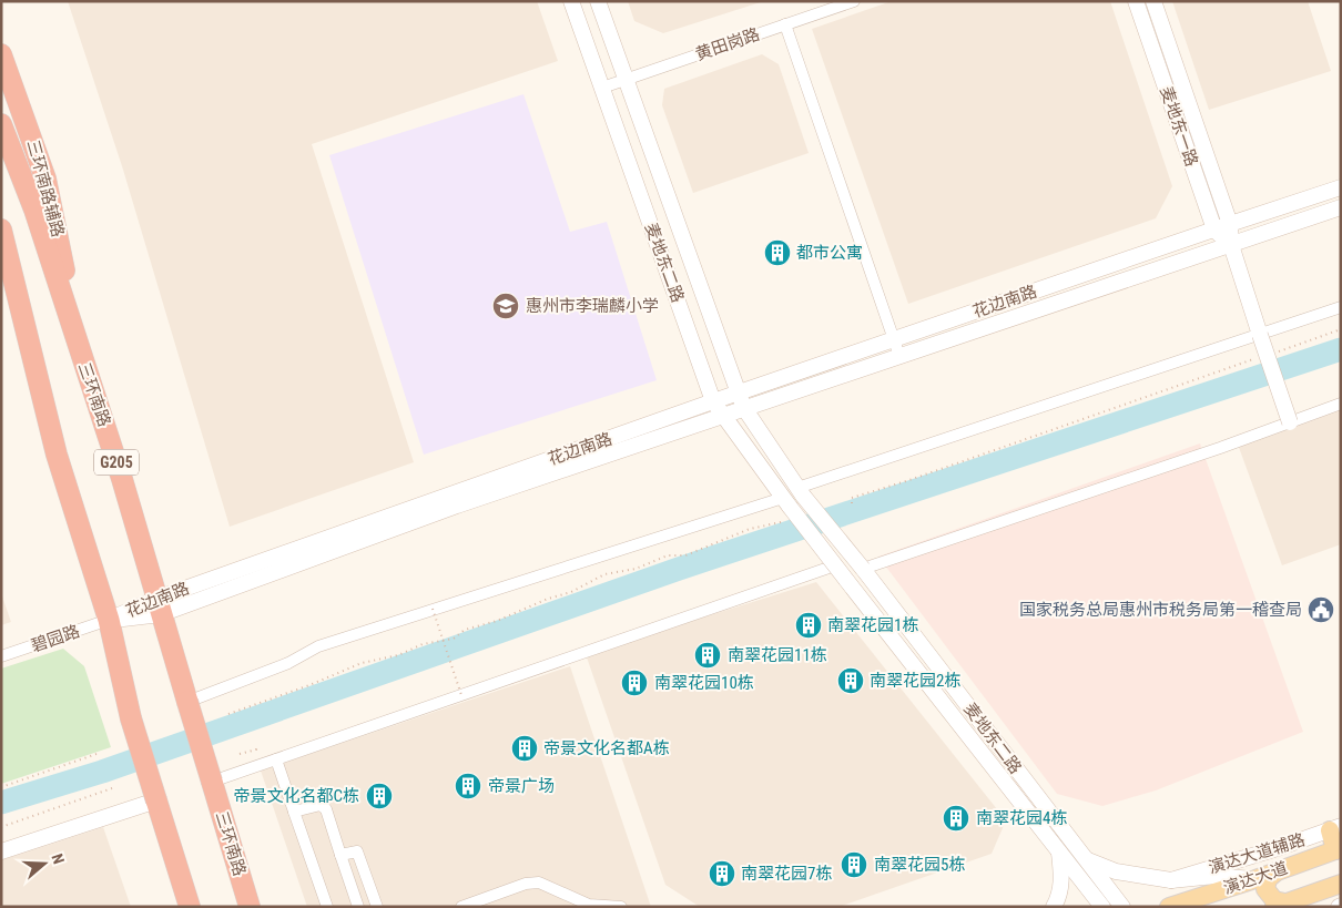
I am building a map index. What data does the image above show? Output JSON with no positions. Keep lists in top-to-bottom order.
{
  "streets": {
    "highway": ["三环南路辅路", "三环南路", "G205"],
    "main road": ["演达大道"],
    "street": [
      "黄田岗路",
      "麦地东一路",
      "麦地东二路",
      "花边南路",
      "碧园路",
      "演达大道辅路"
    ]
  },
  "crossings": [
    ["黄田岗路", "麦地东二路"],
    ["麦地东一路", "花边南路"],
    ["三环南路辅路", "三环南路"],
    ["麦地东二路", "花边南路"],
    ["花边南路", "三环南路"],
    ["花边南路", "碧园路"],
    ["三环南路", "G205"]
  ],
  "places": {
    "building": [
      "都市公寓",
      "南翠花园1栋",
      "南翠花园11栋",
      "南翠花园2栋",
      "南翠花园10栋",
      "帝景文化名都A栋",
      "帝景广场",
      "帝景文化名都C栋",
      "南翠花园4栋",
      "南翠花园5栋",
      "南翠花园7栋"
    ],
    "school or university": ["惠州市李瑞麟小学"],
    "public building": ["国家税务总局惠州市税务局第一稽查局"]
  },
  "north": "right"
}
